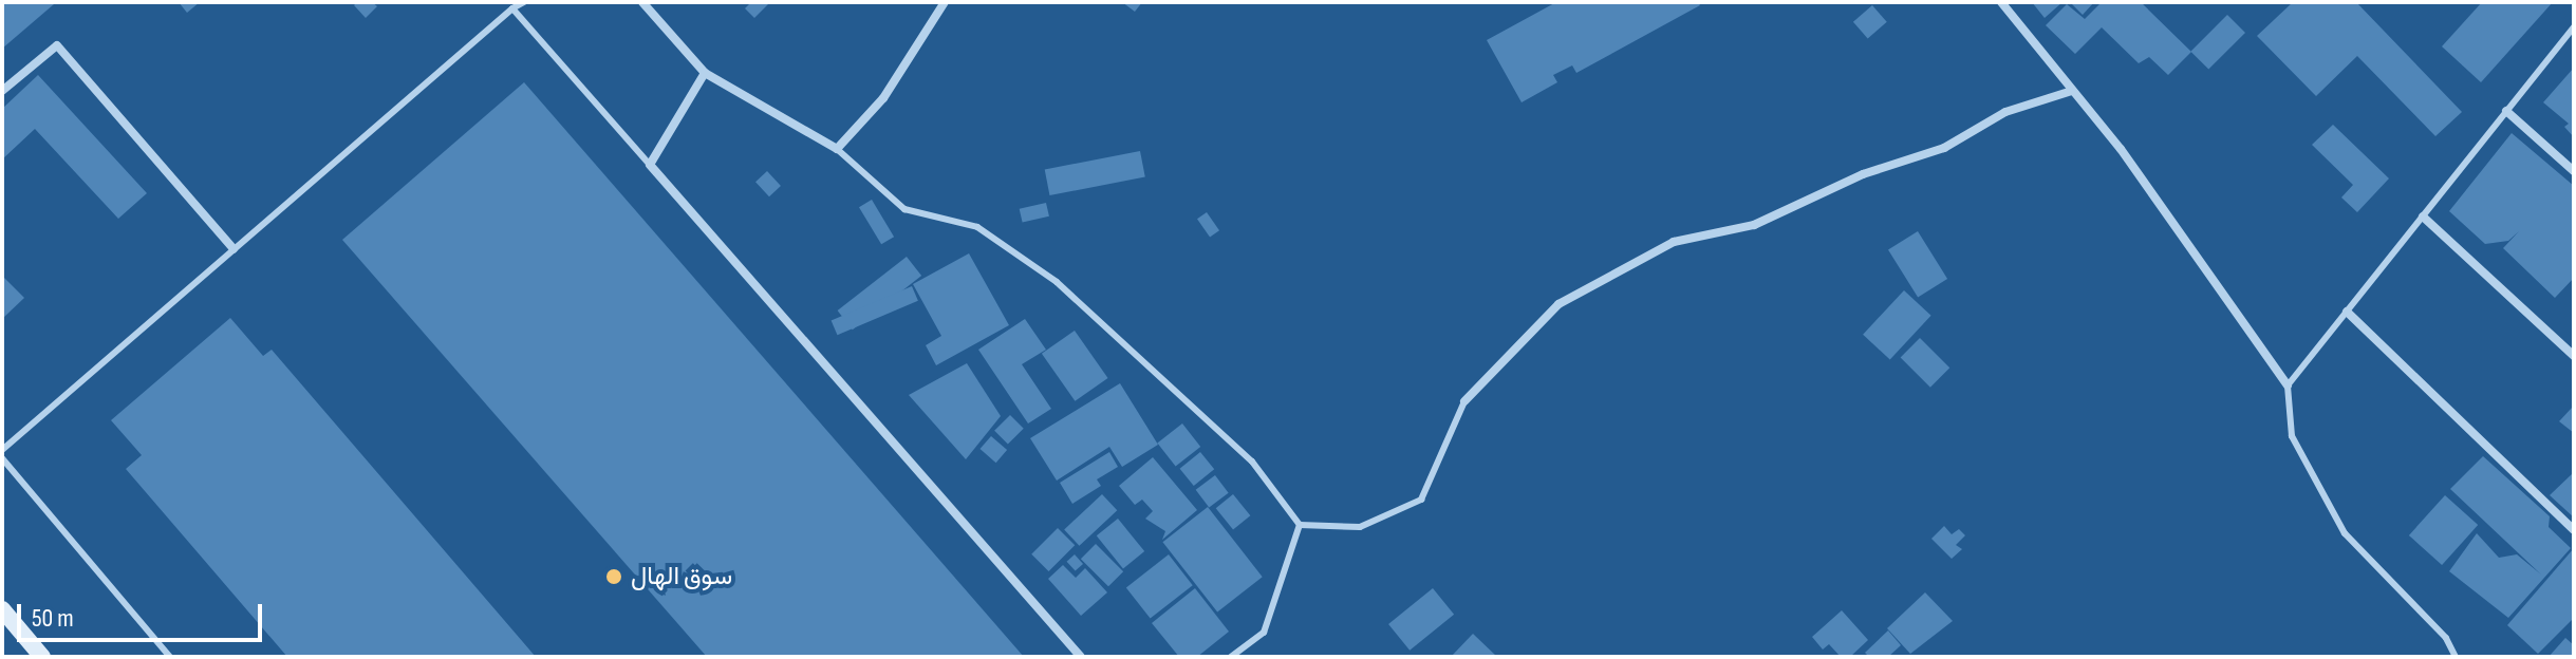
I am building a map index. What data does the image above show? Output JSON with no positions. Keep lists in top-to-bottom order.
{
  "places": ["سوق الهال"],
  "scale_bar": "50 m"
}
